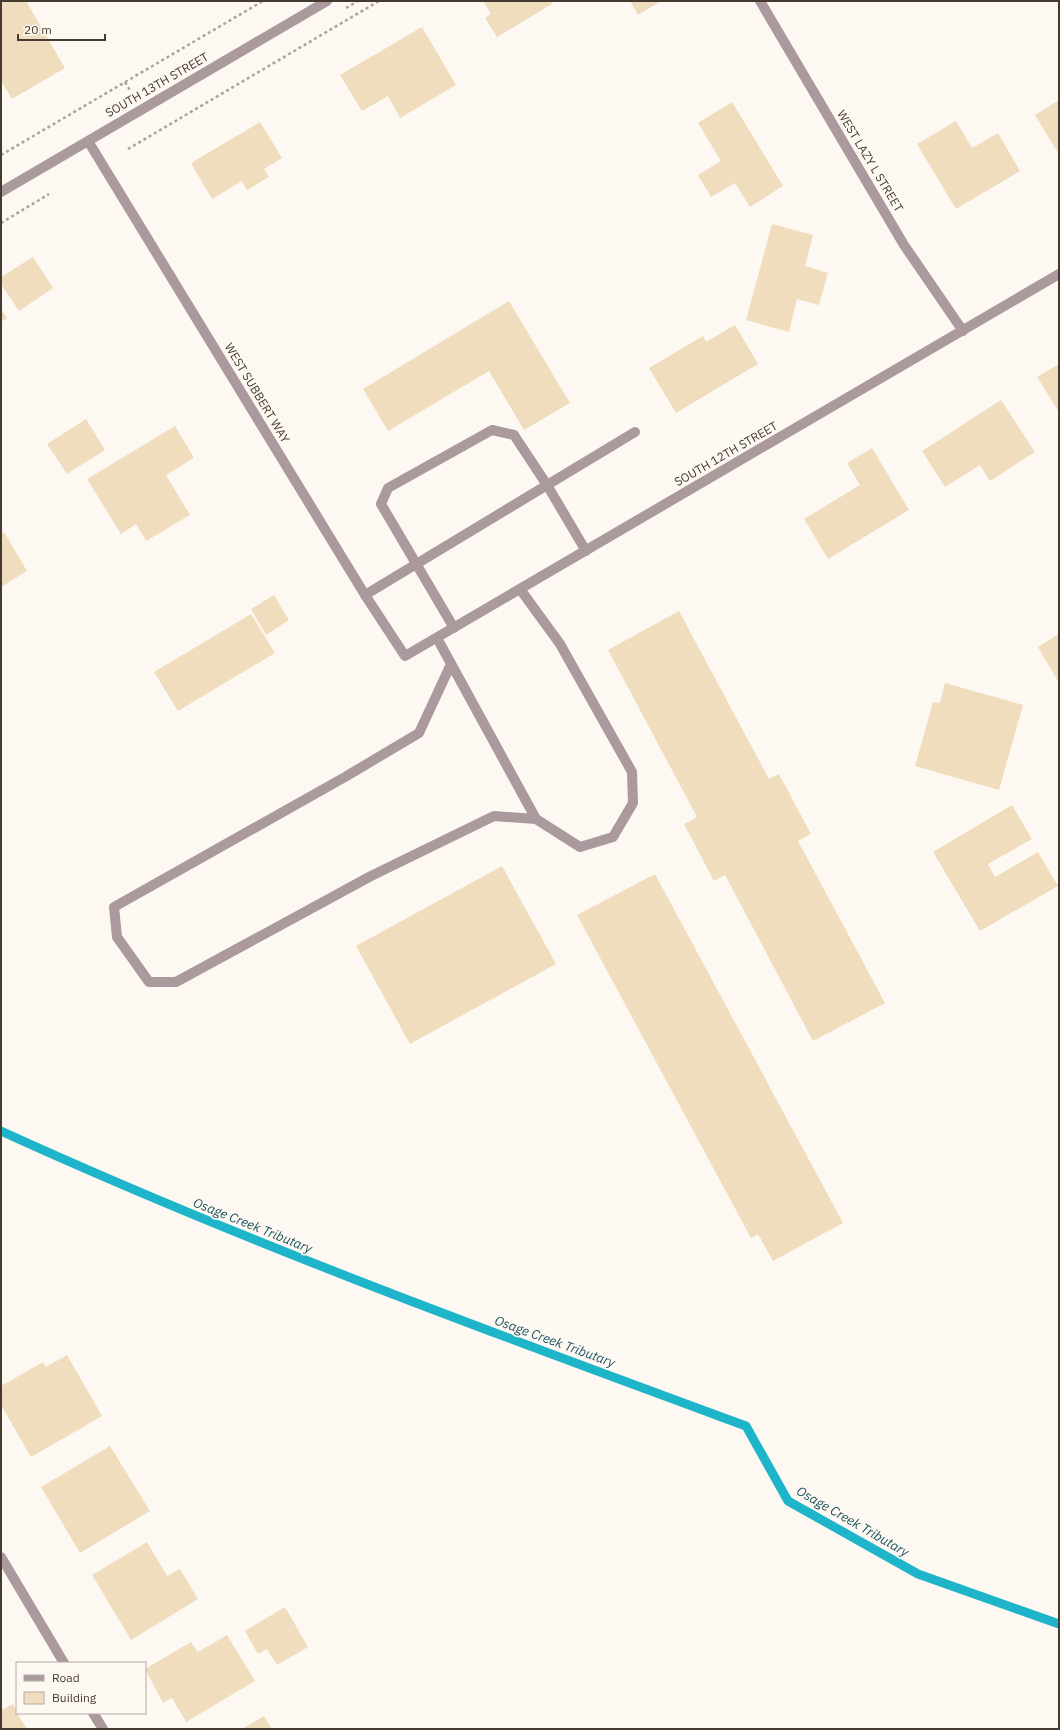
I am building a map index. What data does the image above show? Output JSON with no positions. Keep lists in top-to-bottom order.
{
  "streets": {
    "street": [
      "SOUTH 13TH STREET",
      "WEST LAZY L STREET",
      "WEST SUBBERT WAY",
      "SOUTH 12TH STREET"
    ]
  },
  "crossings": [
    ["SOUTH 13TH STREET", "WEST SUBBERT WAY"],
    ["WEST LAZY L STREET", "SOUTH 12TH STREET"],
    ["WEST SUBBERT WAY", "SOUTH 12TH STREET"]
  ],
  "water": ["Osage Creek Tributary"],
  "legend": ["Road", "Building"],
  "scale_bar": "20 m"
}
